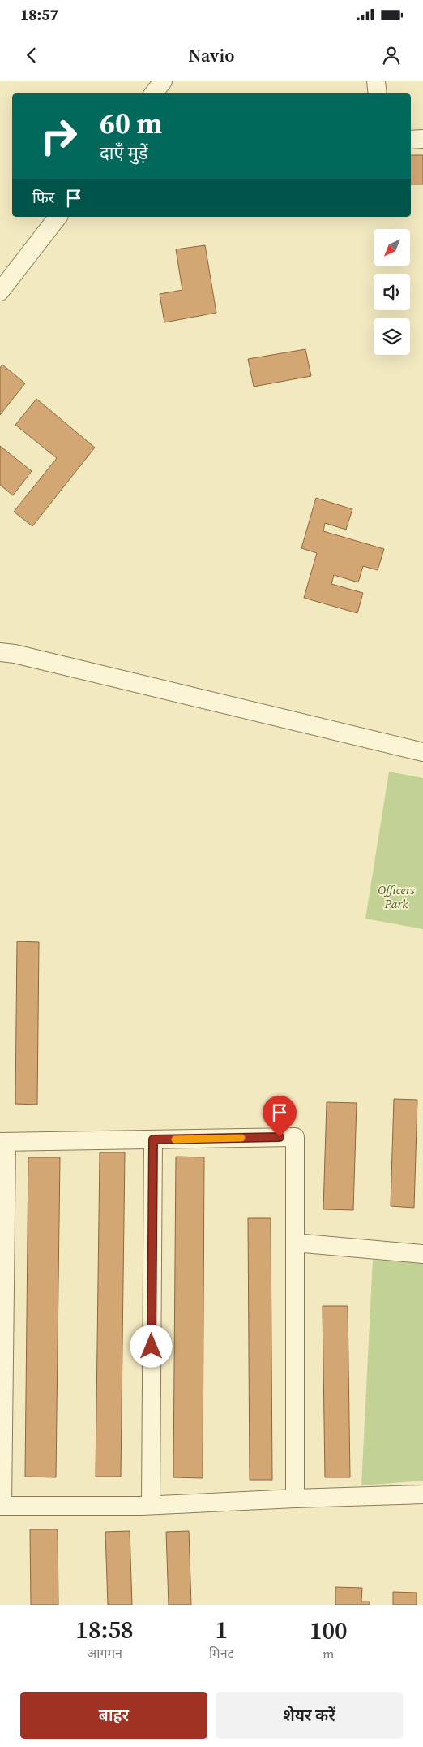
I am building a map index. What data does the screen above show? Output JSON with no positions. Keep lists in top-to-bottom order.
{
  "parks": ["Officers Park"],
  "north": "bottom left",
  "page": {
    "status": "18:57",
    "header": "Navio",
    "turn": ["60 m", "दाएँ मुड़ें"],
    "then": "फिर",
    "eta": [
      "18:58",
      "आगमन",
      "1",
      "मिनट",
      "100",
      "m"
    ],
    "buttons": ["बाहर", "शेयर करें"]
  }
}
